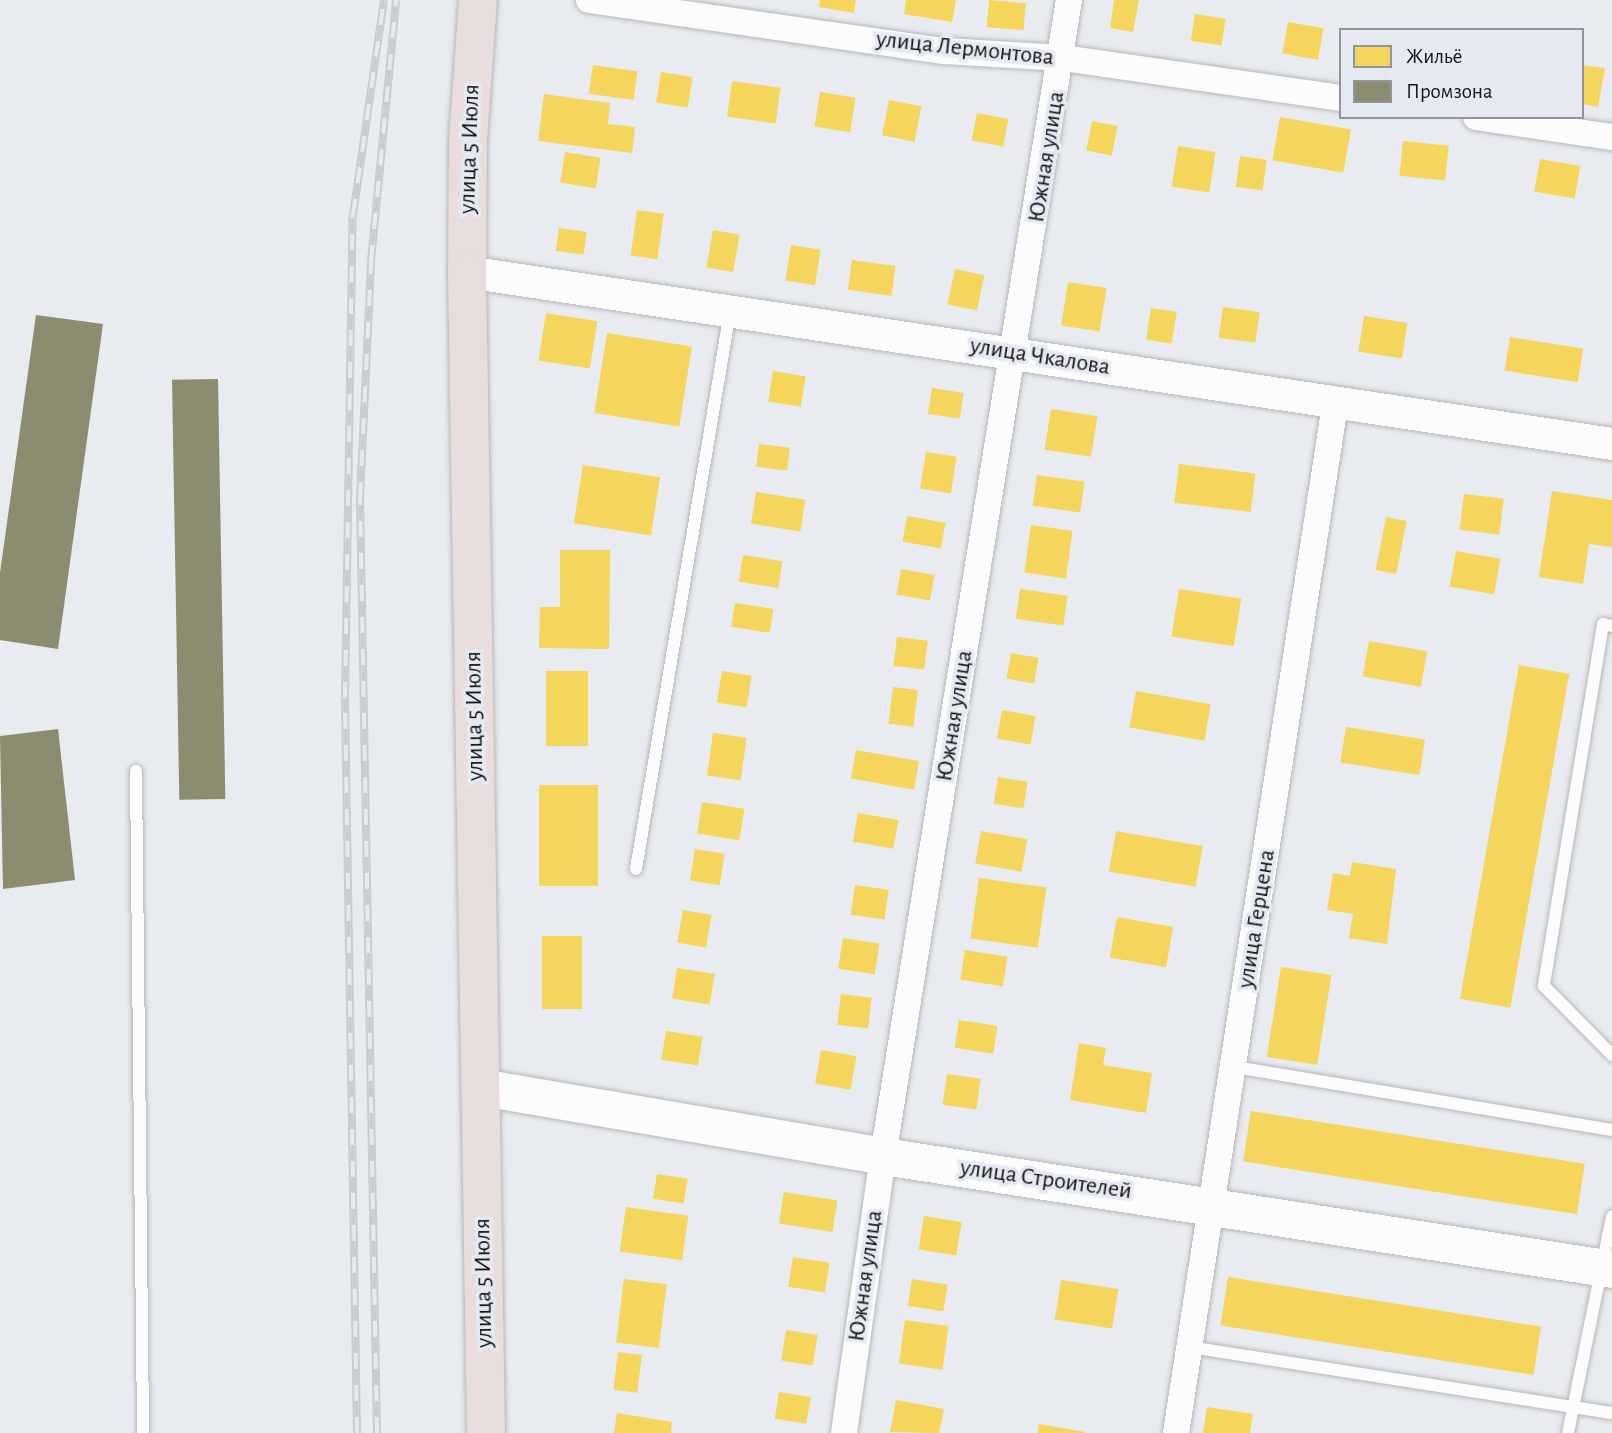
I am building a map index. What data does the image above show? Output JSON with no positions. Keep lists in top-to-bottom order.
{
  "streets": {
    "highway": ["улица 5 Июля"],
    "main road": ["улица Строителей"],
    "street": [
      "улица Лермонтова",
      "Южная улица",
      "улица Чкалова",
      "улица Герцена"
    ]
  },
  "crossings": [
    ["улица Лермонтова", "Южная улица"],
    ["улица 5 Июля", "улица Чкалова"],
    ["улица 5 Июля", "улица Строителей"],
    ["Южная улица", "улица Чкалова"],
    ["Южная улица", "улица Строителей"],
    ["улица Чкалова", "улица Герцена"],
    ["улица Герцена", "улица Строителей"]
  ],
  "legend": ["Жильё", "Промзона"]
}
